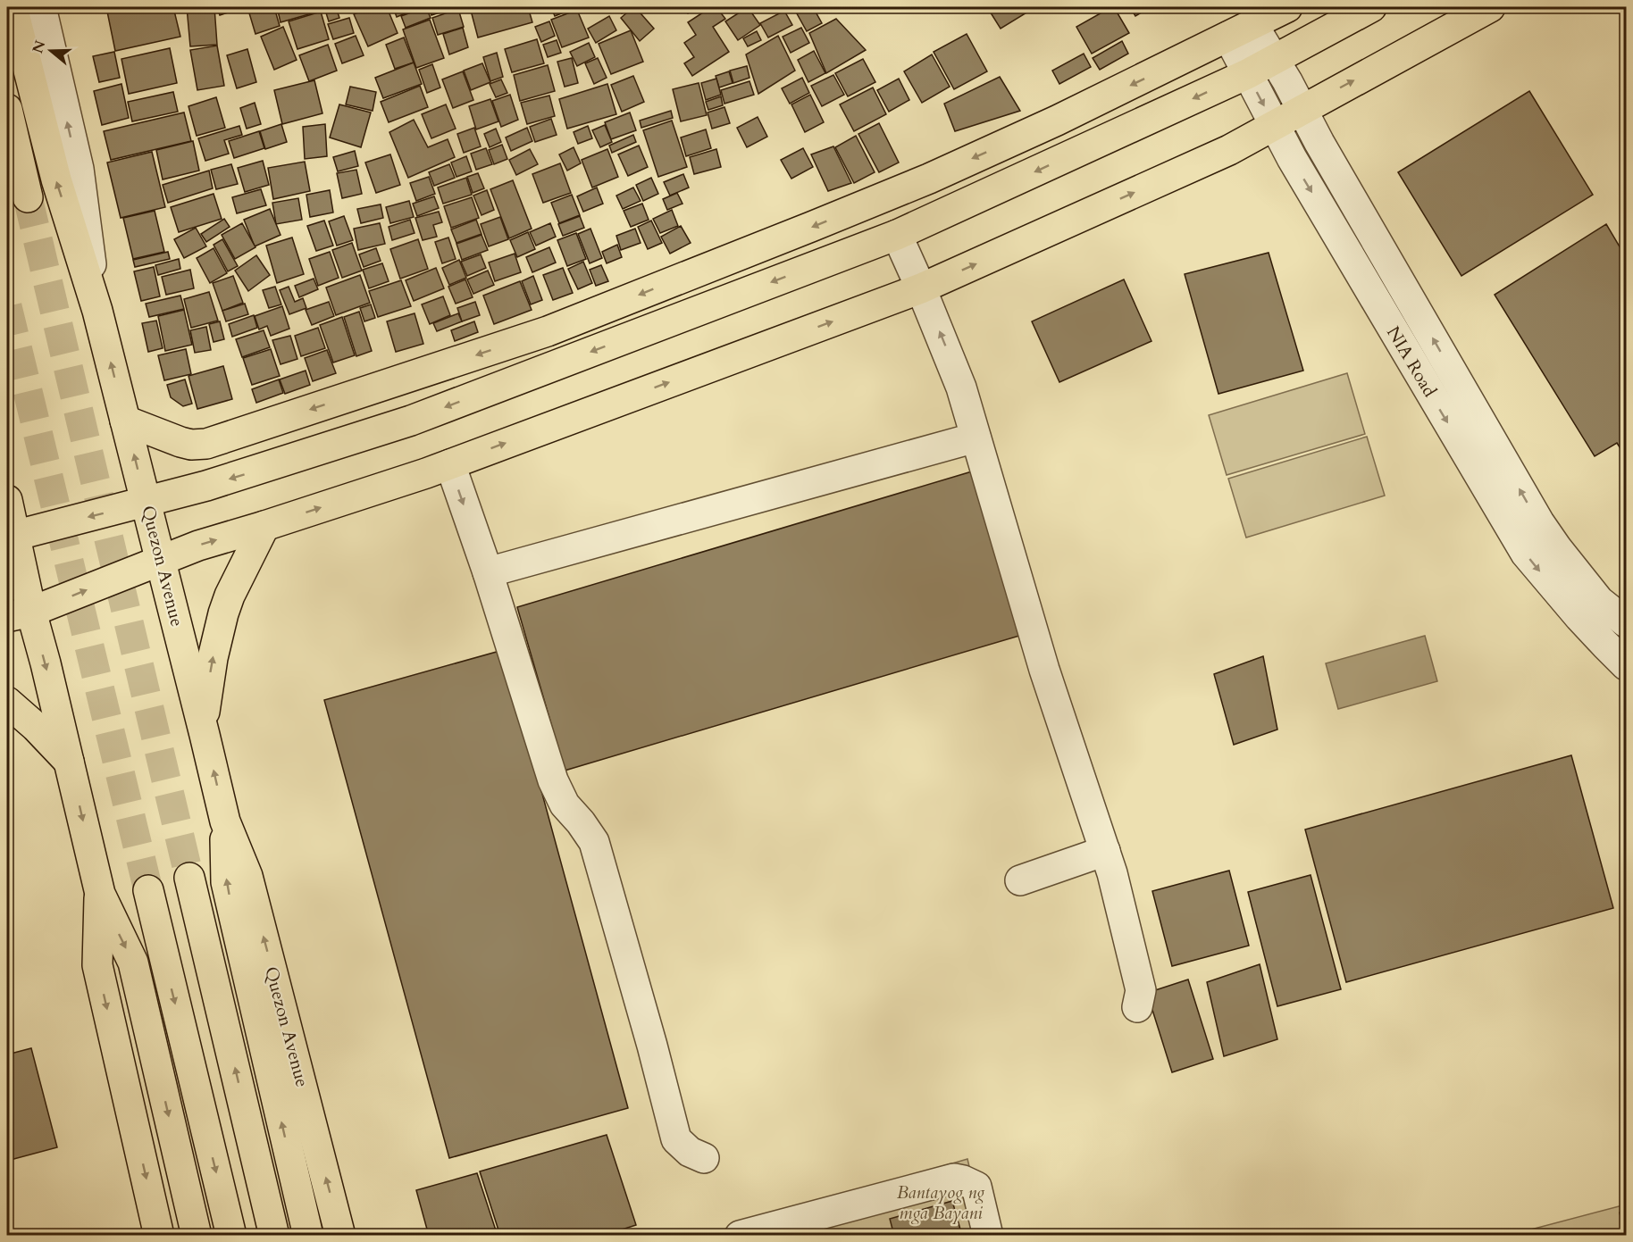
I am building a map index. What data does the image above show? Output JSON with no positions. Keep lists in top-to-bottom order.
{
  "streets": {
    "main road": ["Quezon Avenue"],
    "street": ["NIA Road"]
  },
  "parks": ["Bantayog ng mga Bayani"],
  "north": "left"
}
